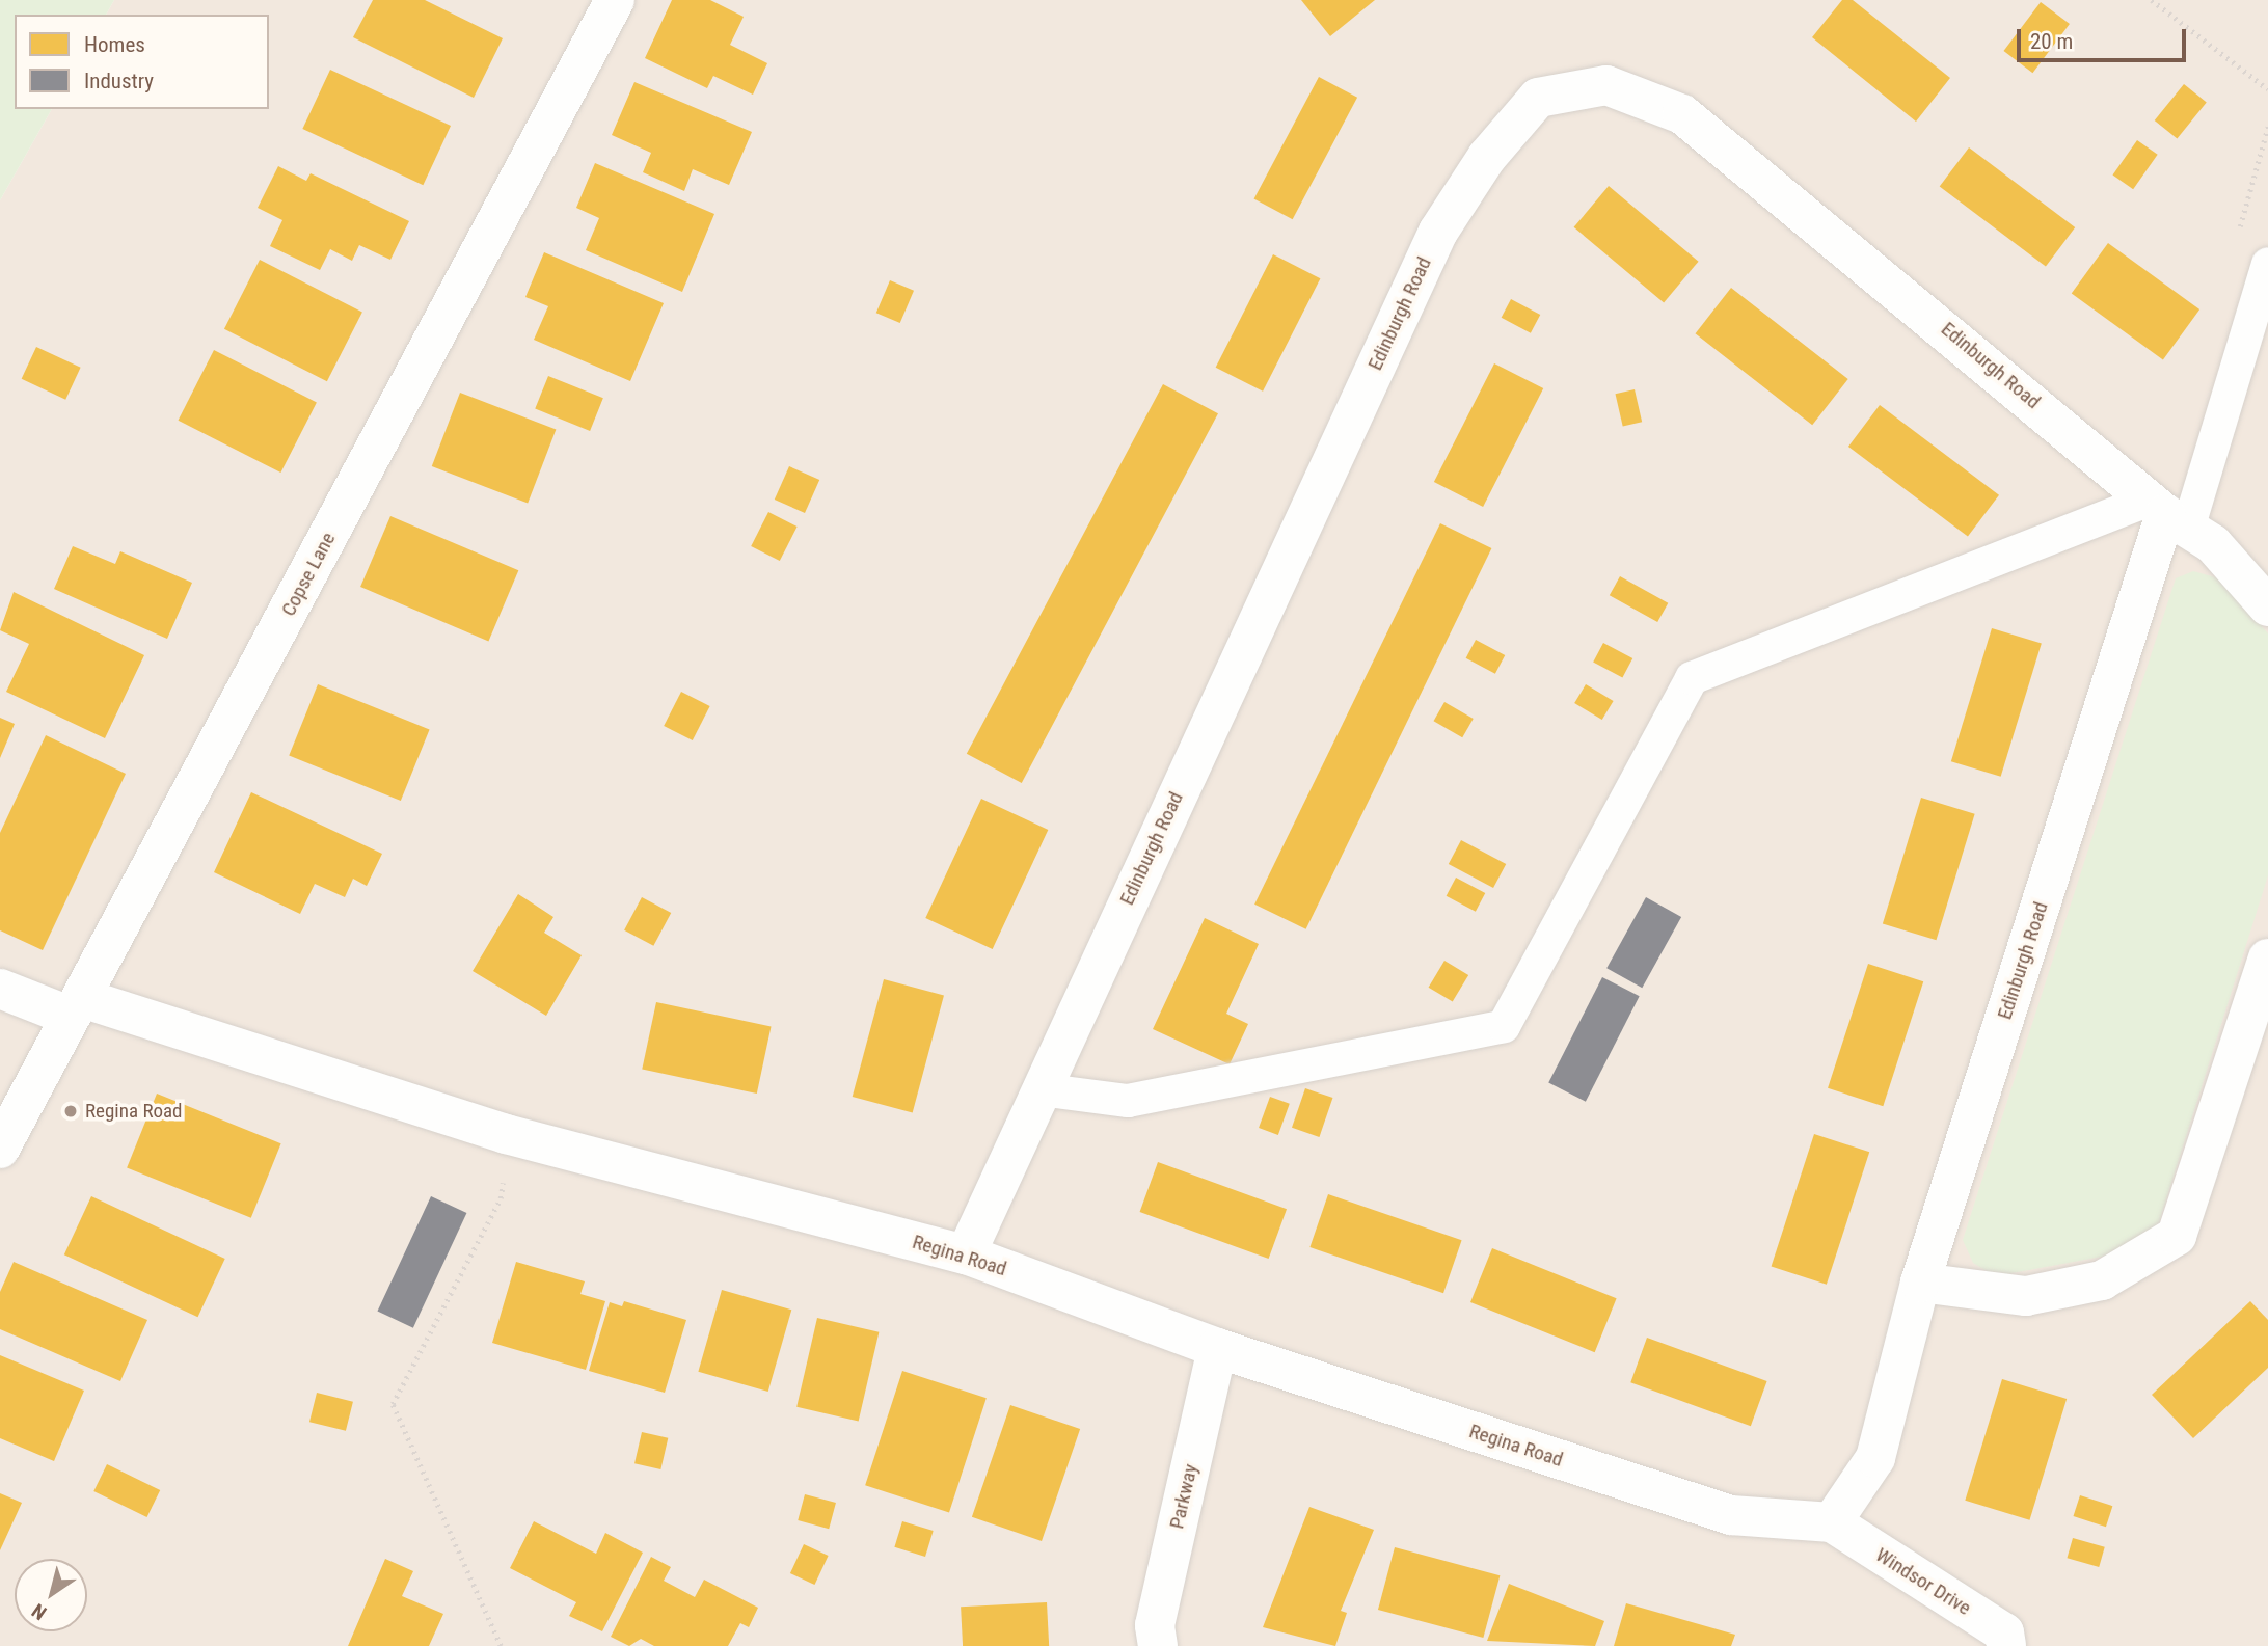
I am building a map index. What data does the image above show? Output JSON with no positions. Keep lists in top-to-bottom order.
{
  "streets": {
    "street": [
      "Edinburgh Road",
      "Copse Lane",
      "Regina Road",
      "Parkway",
      "Windsor Drive"
    ]
  },
  "crossings": [
    ["Edinburgh Road", "Regina Road"],
    ["Edinburgh Road", "Windsor Drive"],
    ["Copse Lane", "Regina Road"],
    ["Regina Road", "Parkway"],
    ["Regina Road", "Windsor Drive"]
  ],
  "places": ["Regina Road"],
  "legend": ["Homes", "Industry"],
  "scale_bar": "20 m",
  "north": "bottom left"
}
